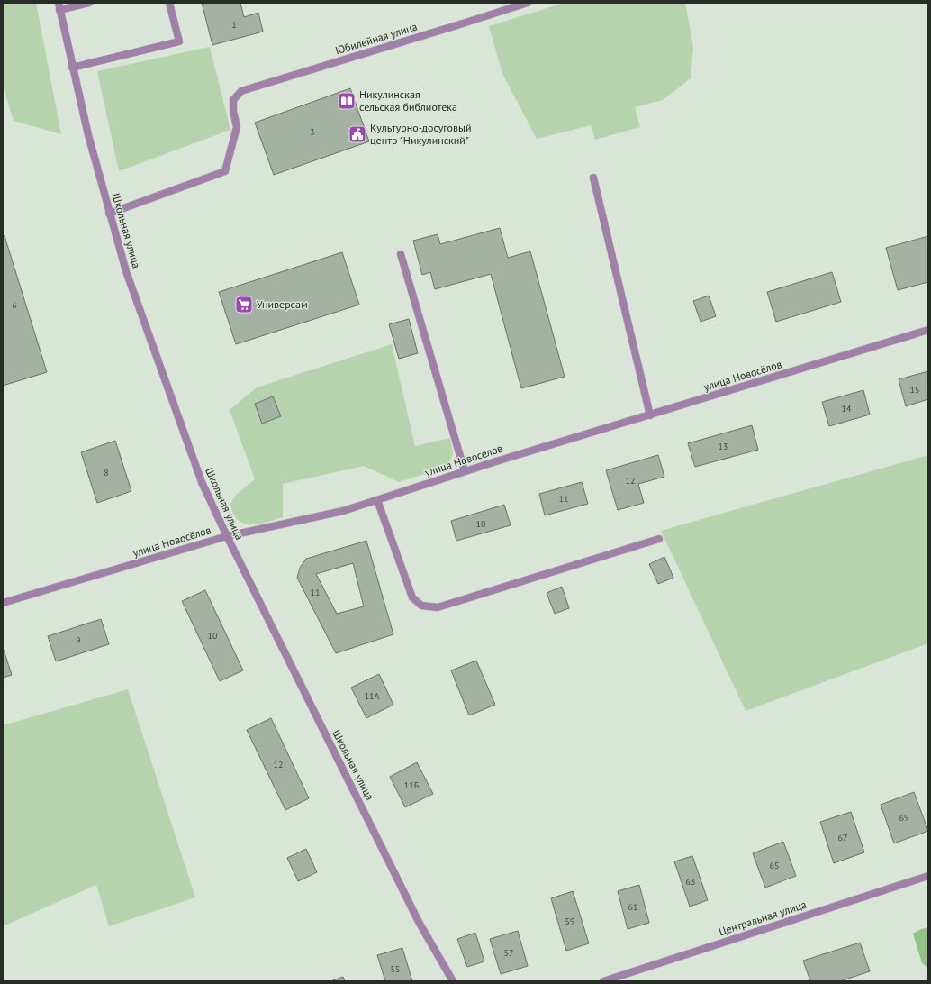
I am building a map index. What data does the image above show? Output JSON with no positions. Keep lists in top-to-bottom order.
{
  "streets": {
    "street": [
      "Юбилейная улица",
      "Школьная улица",
      "улица Новосёлов",
      "Центральная улица"
    ]
  },
  "crossings": [
    ["Юбилейная улица", "Школьная улица"],
    ["Школьная улица", "улица Новосёлов"]
  ],
  "places": {
    "library": ["Никулинская сельская библиотека"],
    "public building": ["Культурно-досуговый центр \"Никулинский\""],
    "supermarket": ["Универсам"]
  },
  "house_numbers": [
    "1",
    "3",
    "6",
    "15",
    "14",
    "13",
    "8",
    "12",
    "11",
    "10",
    "11",
    "10",
    "9",
    "11А",
    "12",
    "11Б",
    "69",
    "67",
    "65",
    "63",
    "61",
    "59",
    "57",
    "55"
  ]
}
